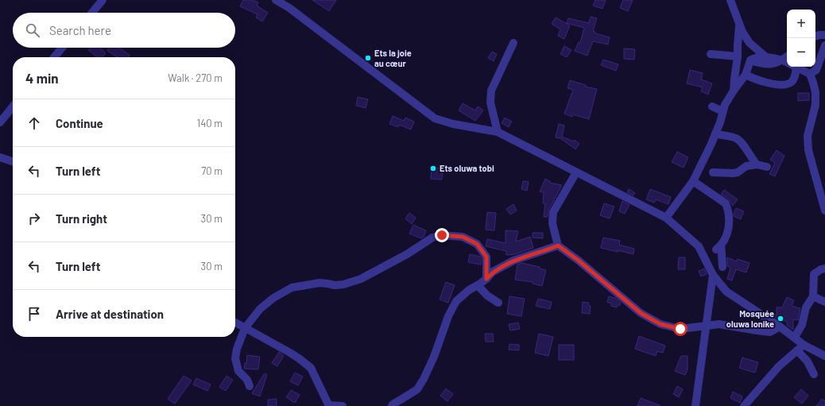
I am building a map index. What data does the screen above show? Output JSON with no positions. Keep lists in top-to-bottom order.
{
  "places": ["Ets la joie au cœur", "Ets oluwa tobi", "Mosquée oluwa lonike"],
  "page": {
    "map_buttons": ["+", "−"],
    "search": "Search here",
    "heading": ["4 min", "Walk · 270 m"],
    "list": [
      ["Continue", "140 m"],
      ["Turn left", "70 m"],
      ["Turn right", "30 m"],
      ["Turn left", "30 m"],
      "Arrive at destination"
    ]
  }
}
